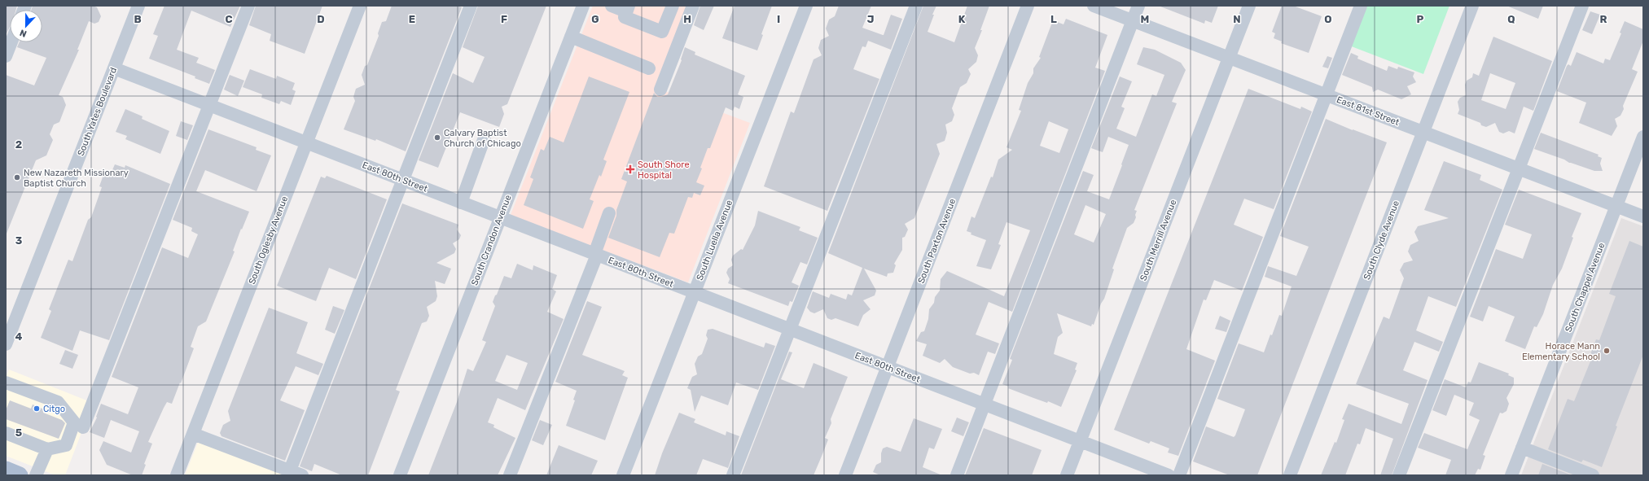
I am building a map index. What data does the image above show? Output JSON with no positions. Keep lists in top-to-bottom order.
{
  "streets": {
    "street": [
      "East 81st Street",
      "South Yates Boulevard",
      "East 80th Street",
      "South Oglesby Avenue",
      "South Crandon Avenue",
      "South Luella Avenue",
      "South Merrill Avenue",
      "South Clyde Avenue",
      "South Paxton Avenue",
      "South Chappel Avenue"
    ]
  },
  "crossings": [
    ["East 81st Street", "South Merrill Avenue"],
    ["East 81st Street", "South Clyde Avenue"],
    ["East 81st Street", "South Chappel Avenue"],
    ["South Yates Boulevard", "East 80th Street"],
    ["East 80th Street", "South Oglesby Avenue"],
    ["East 80th Street", "South Crandon Avenue"],
    ["East 80th Street", "South Luella Avenue"],
    ["East 80th Street", "South Merrill Avenue"],
    ["East 80th Street", "South Paxton Avenue"]
  ],
  "places": {
    "other": [
      "Calvary Baptist Church of Chicago",
      "New Nazareth Missionary Baptist Church",
      "Horace Mann Elementary School",
      "Citgo"
    ],
    "health": ["South Shore Hospital"]
  },
  "north": "bottom",
  "grid": {
    "columns": [
      "B",
      "C",
      "D",
      "E",
      "F",
      "G",
      "H",
      "I",
      "J",
      "K",
      "L",
      "M",
      "N",
      "O",
      "P",
      "Q",
      "R"
    ],
    "rows": [
      "2",
      "3",
      "4",
      "5"
    ]
  }
}
